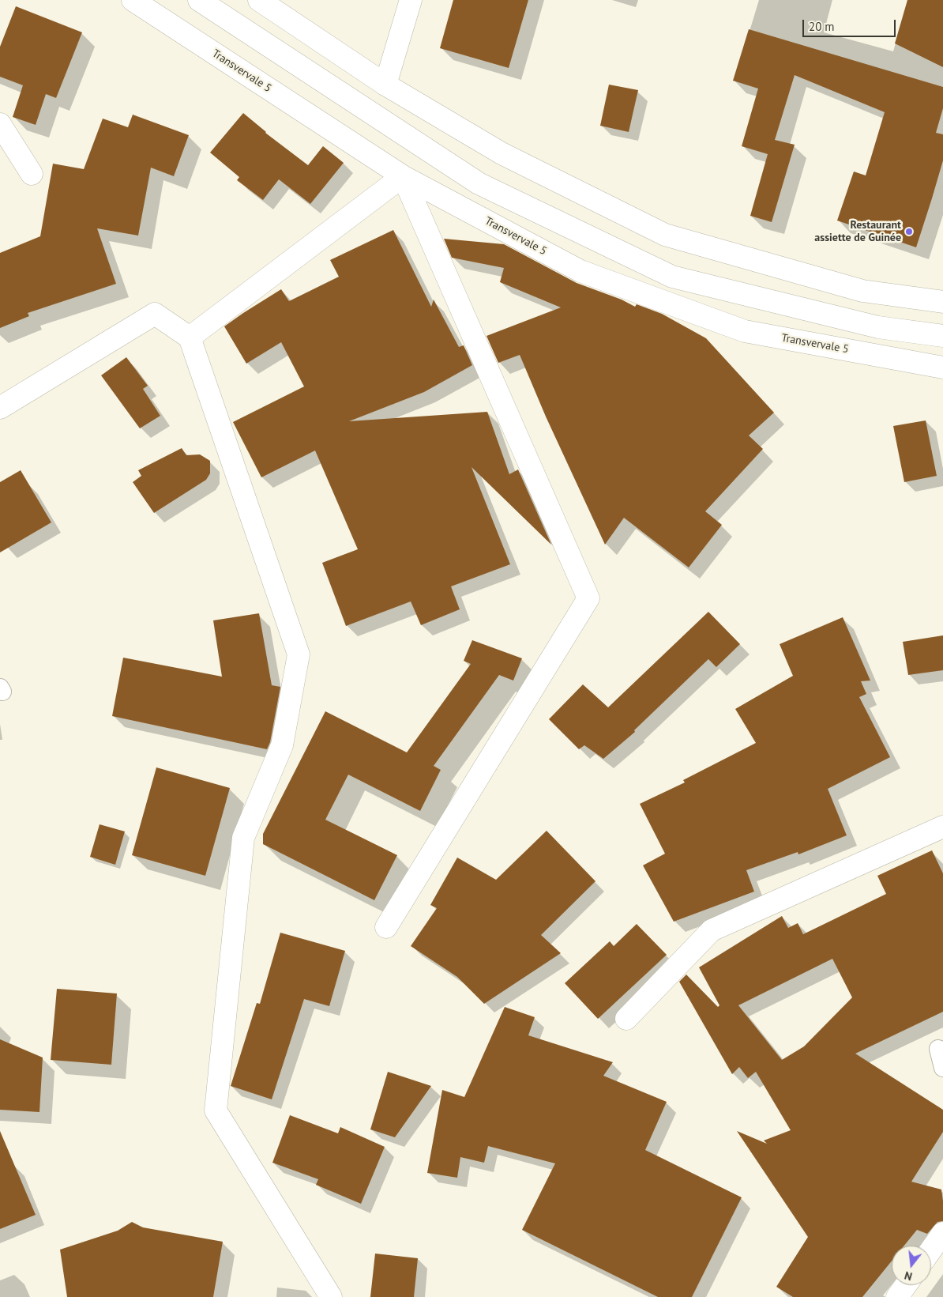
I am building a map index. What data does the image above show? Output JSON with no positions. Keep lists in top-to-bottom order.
{
  "streets": {
    "street": ["Transvervale 5"]
  },
  "places": ["Restaurant assiette de Guinée"],
  "scale_bar": "20 m",
  "north": "bottom"
}
